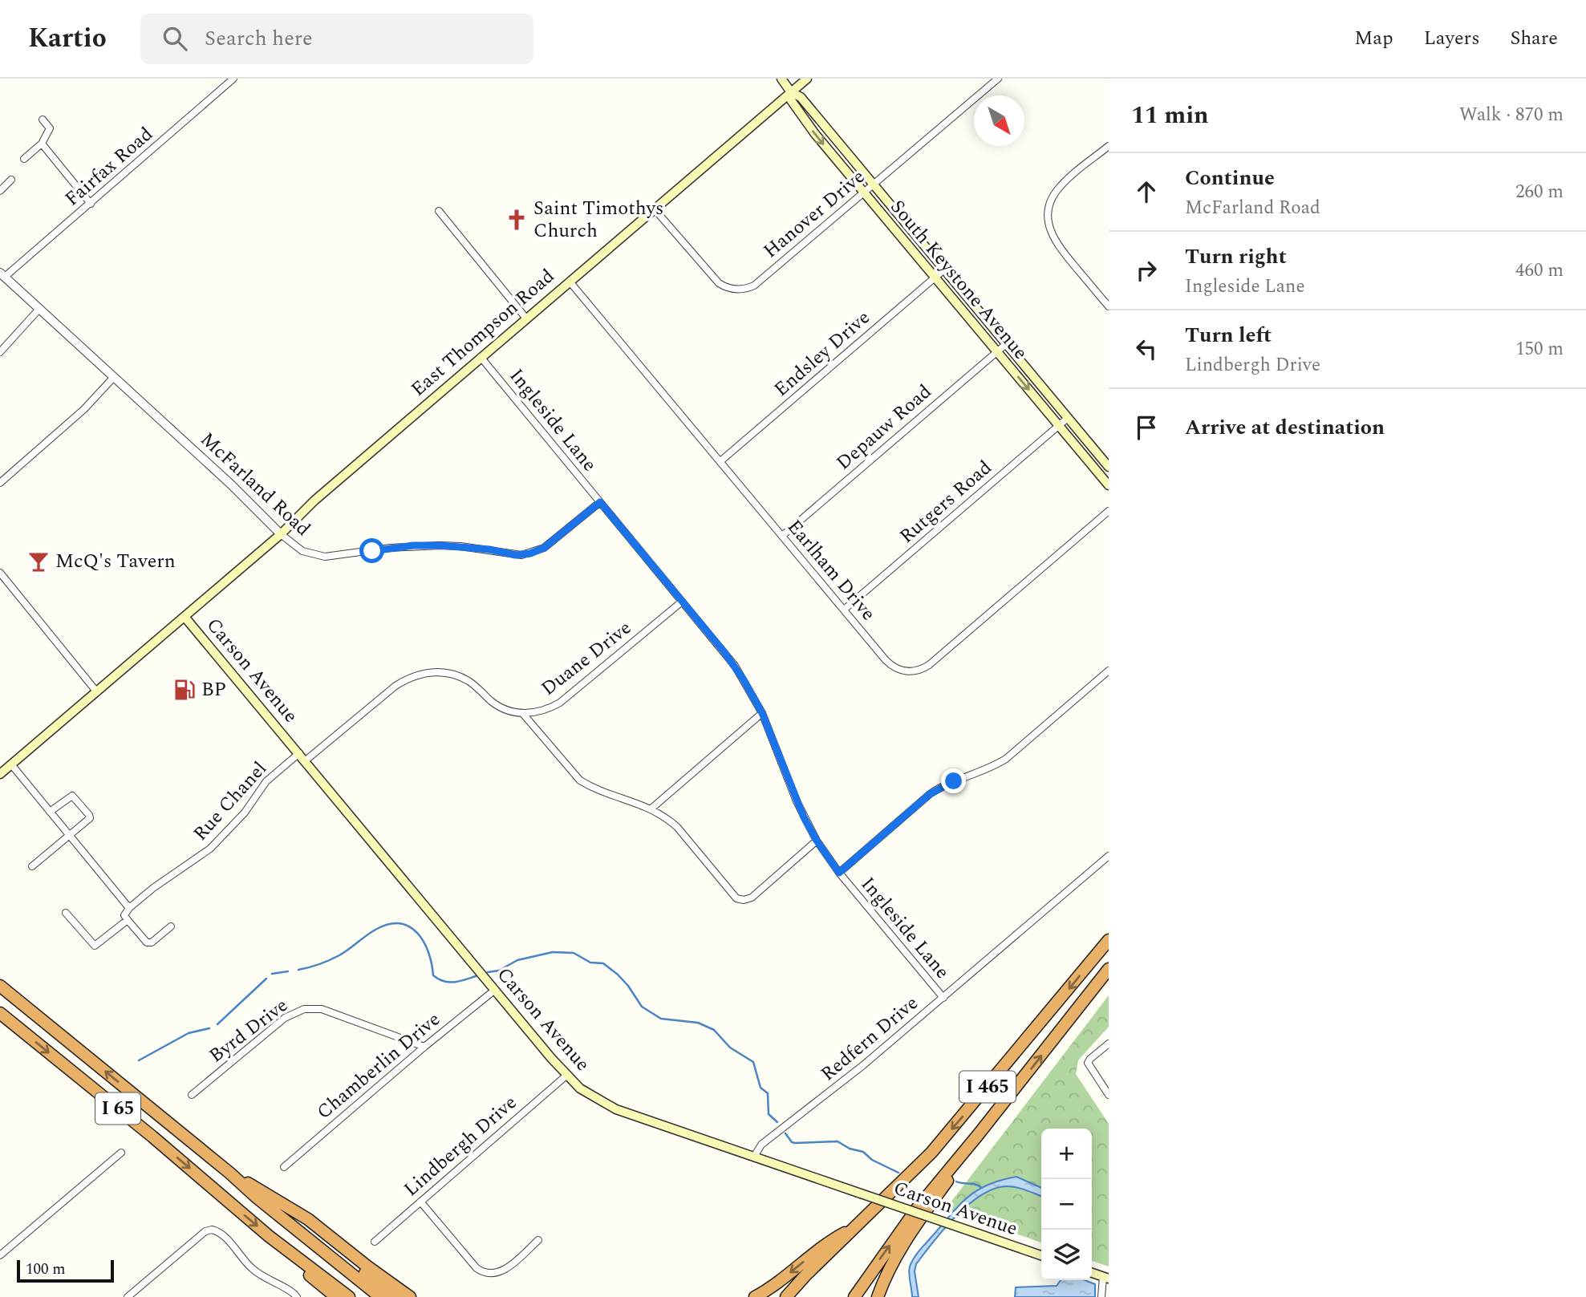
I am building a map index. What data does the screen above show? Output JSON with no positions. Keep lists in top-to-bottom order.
{
  "streets": {
    "highway": ["I 465", "I 65"],
    "main road": ["South Keystone Avenue", "East Thompson Road", "Carson Avenue"],
    "street": [
      "Fairfax Road",
      "Hanover Drive",
      "Endsley Drive",
      "Ingleside Lane",
      "Depauw Road",
      "McFarland Road",
      "Rutgers Road",
      "Earlham Drive",
      "Duane Drive",
      "Rue Chanel",
      "Byrd Drive",
      "Redfern Drive",
      "Chamberlin Drive",
      "Lindbergh Drive"
    ]
  },
  "crossings": [
    ["Fairfax Road", "McFarland Road"],
    ["Hanover Drive", "South Keystone Avenue"],
    ["Hanover Drive", "East Thompson Road"],
    ["South Keystone Avenue", "East Thompson Road"],
    ["South Keystone Avenue", "Endsley Drive"],
    ["South Keystone Avenue", "Depauw Road"],
    ["South Keystone Avenue", "Rutgers Road"],
    ["East Thompson Road", "Ingleside Lane"],
    ["East Thompson Road", "McFarland Road"],
    ["East Thompson Road", "Earlham Drive"],
    ["East Thompson Road", "Carson Avenue"],
    ["Endsley Drive", "Earlham Drive"],
    ["Ingleside Lane", "McFarland Road"],
    ["Ingleside Lane", "Duane Drive"],
    ["Ingleside Lane", "Redfern Drive"],
    ["Depauw Road", "Earlham Drive"],
    ["Rutgers Road", "Earlham Drive"],
    ["Carson Avenue", "Rue Chanel"],
    ["Carson Avenue", "Redfern Drive"],
    ["Carson Avenue", "Chamberlin Drive"],
    ["Carson Avenue", "Lindbergh Drive"],
    ["Byrd Drive", "Chamberlin Drive"]
  ],
  "places": {
    "church": ["Saint Timothys Church"],
    "bar": ["McQ's Tavern"],
    "fuel station": ["BP"]
  },
  "scale_bar": "100 m",
  "north": "bottom right",
  "page": {
    "header": "Kartio",
    "search": "Search here",
    "nav": ["Map", "Layers", "Share"],
    "heading": ["11 min", "Walk · 870 m"],
    "list": [
      ["Continue", "McFarland Road", "260 m"],
      ["Turn right", "Ingleside Lane", "460 m"],
      ["Turn left", "Lindbergh Drive", "150 m"],
      "Arrive at destination"
    ],
    "map_buttons": ["+", "−"],
    "scale": "100 m"
  }
}
